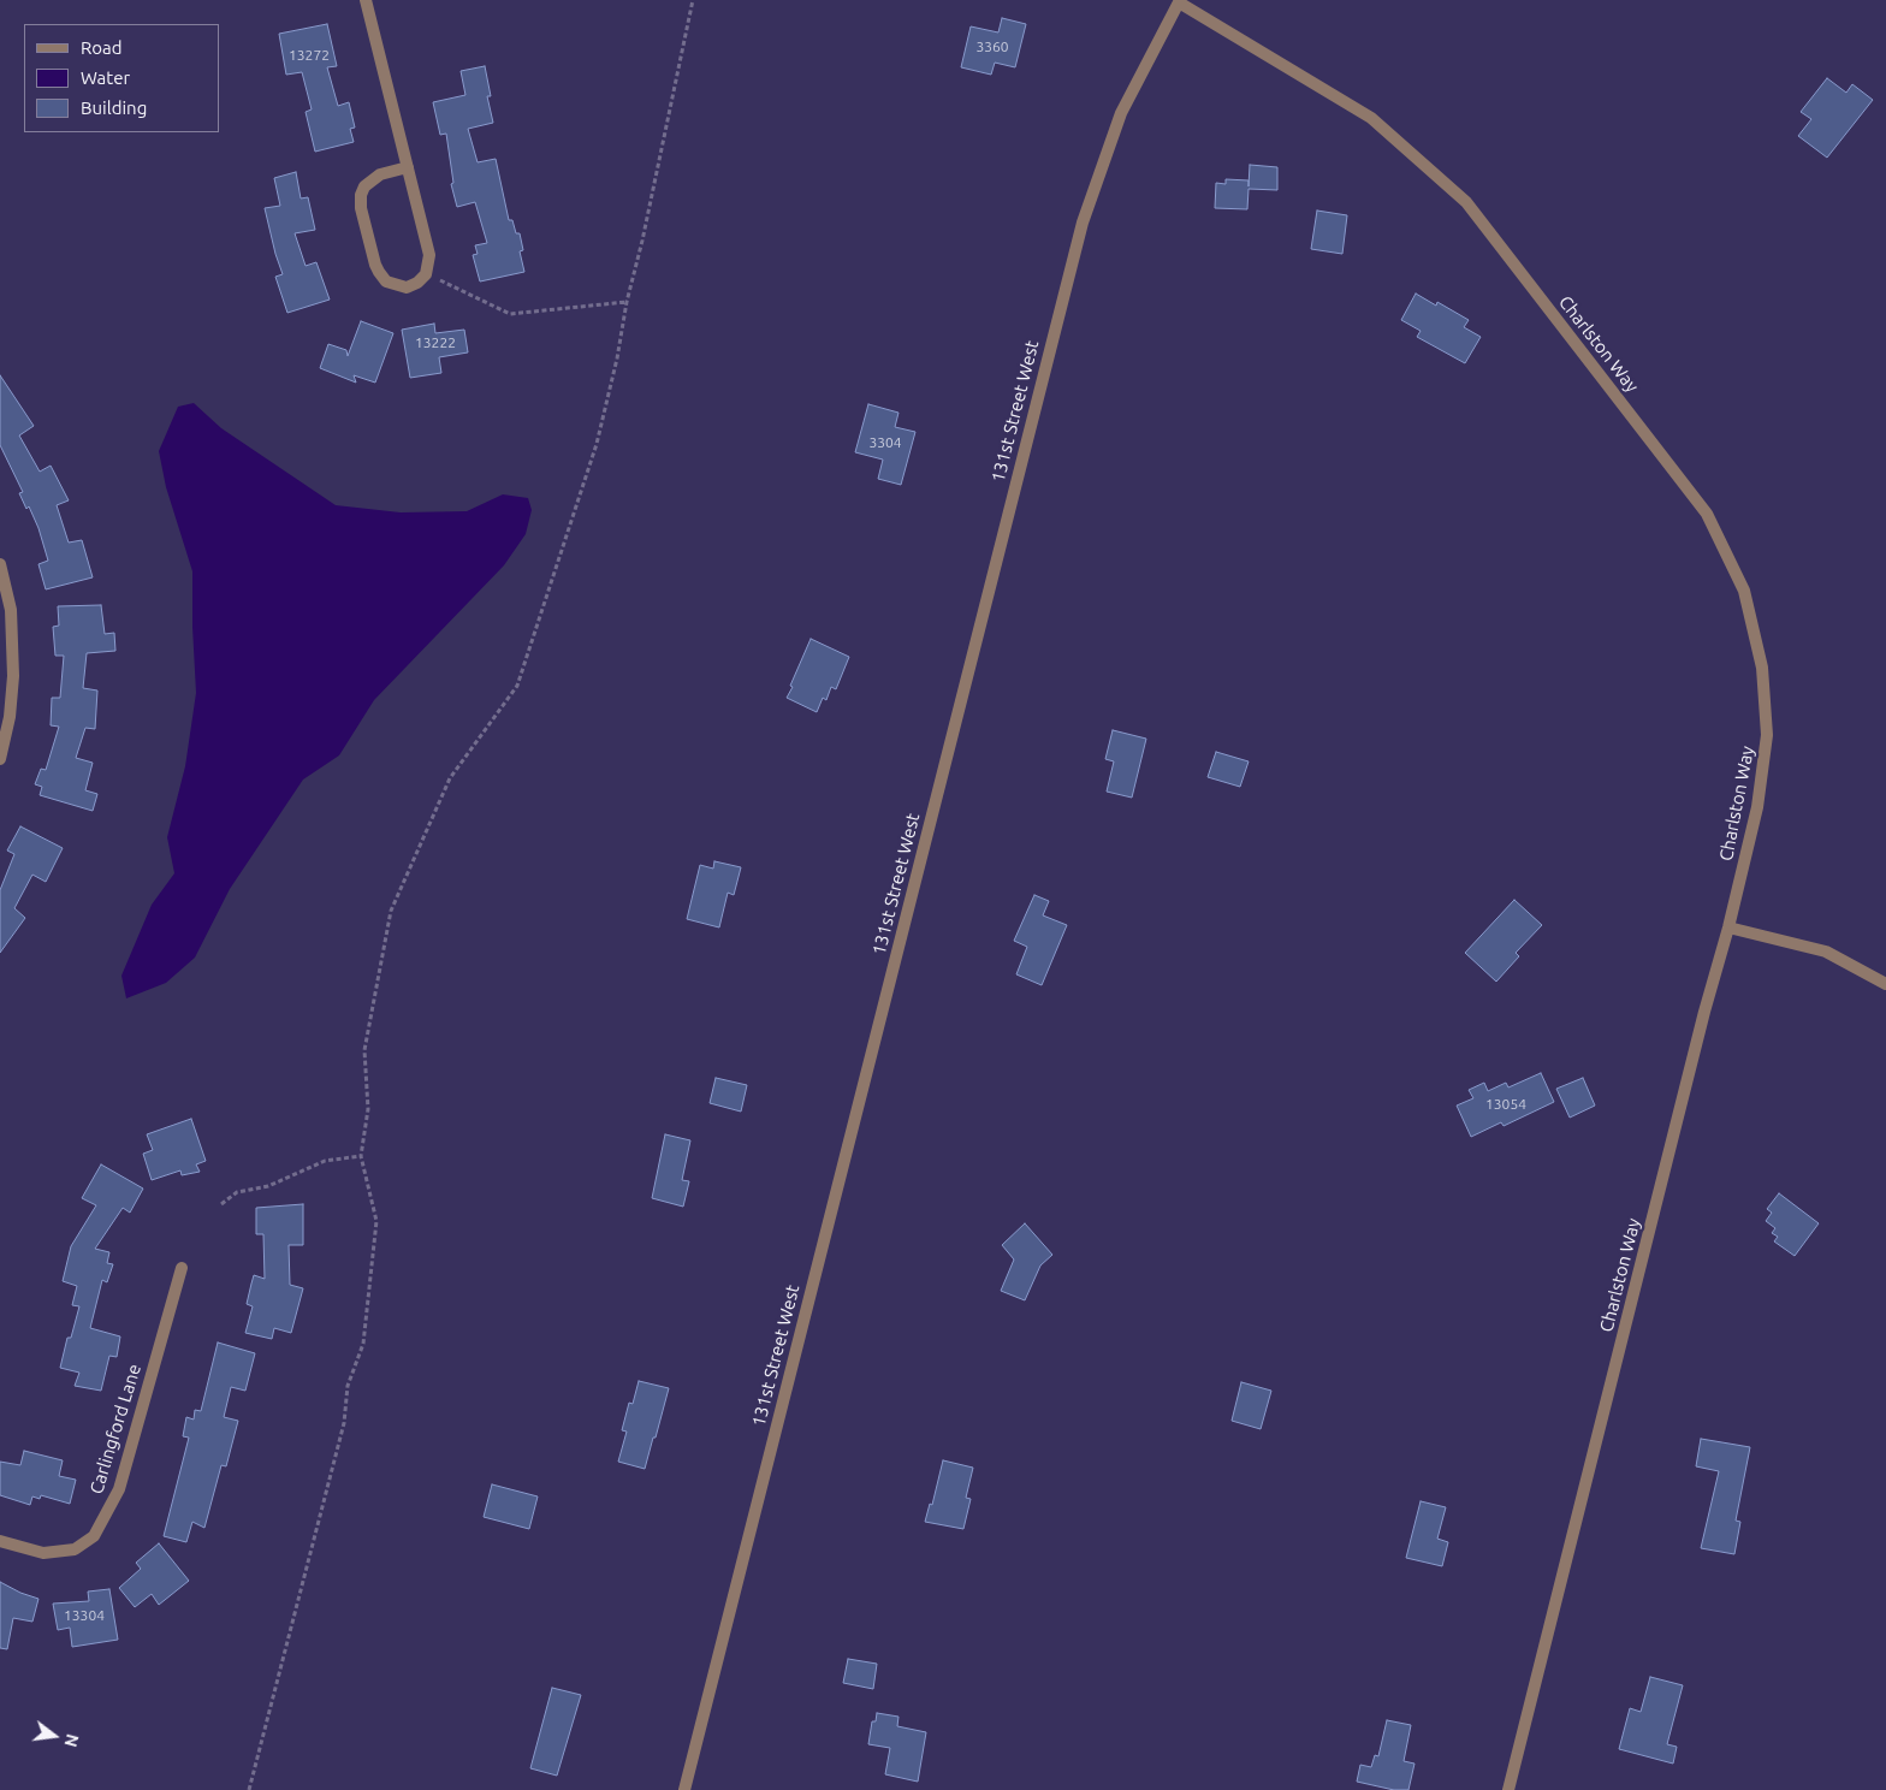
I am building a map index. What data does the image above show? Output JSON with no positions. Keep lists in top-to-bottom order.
{
  "streets": {
    "street": ["Charlston Way", "131st Street West", "Carlingford Lane"]
  },
  "crossings": [
    ["Charlston Way", "131st Street West"]
  ],
  "house_numbers": [
    "3360",
    "13272",
    "13222",
    "3304",
    "13054",
    "13304"
  ],
  "legend": ["Road", "Water", "Building"],
  "north": "right"
}
